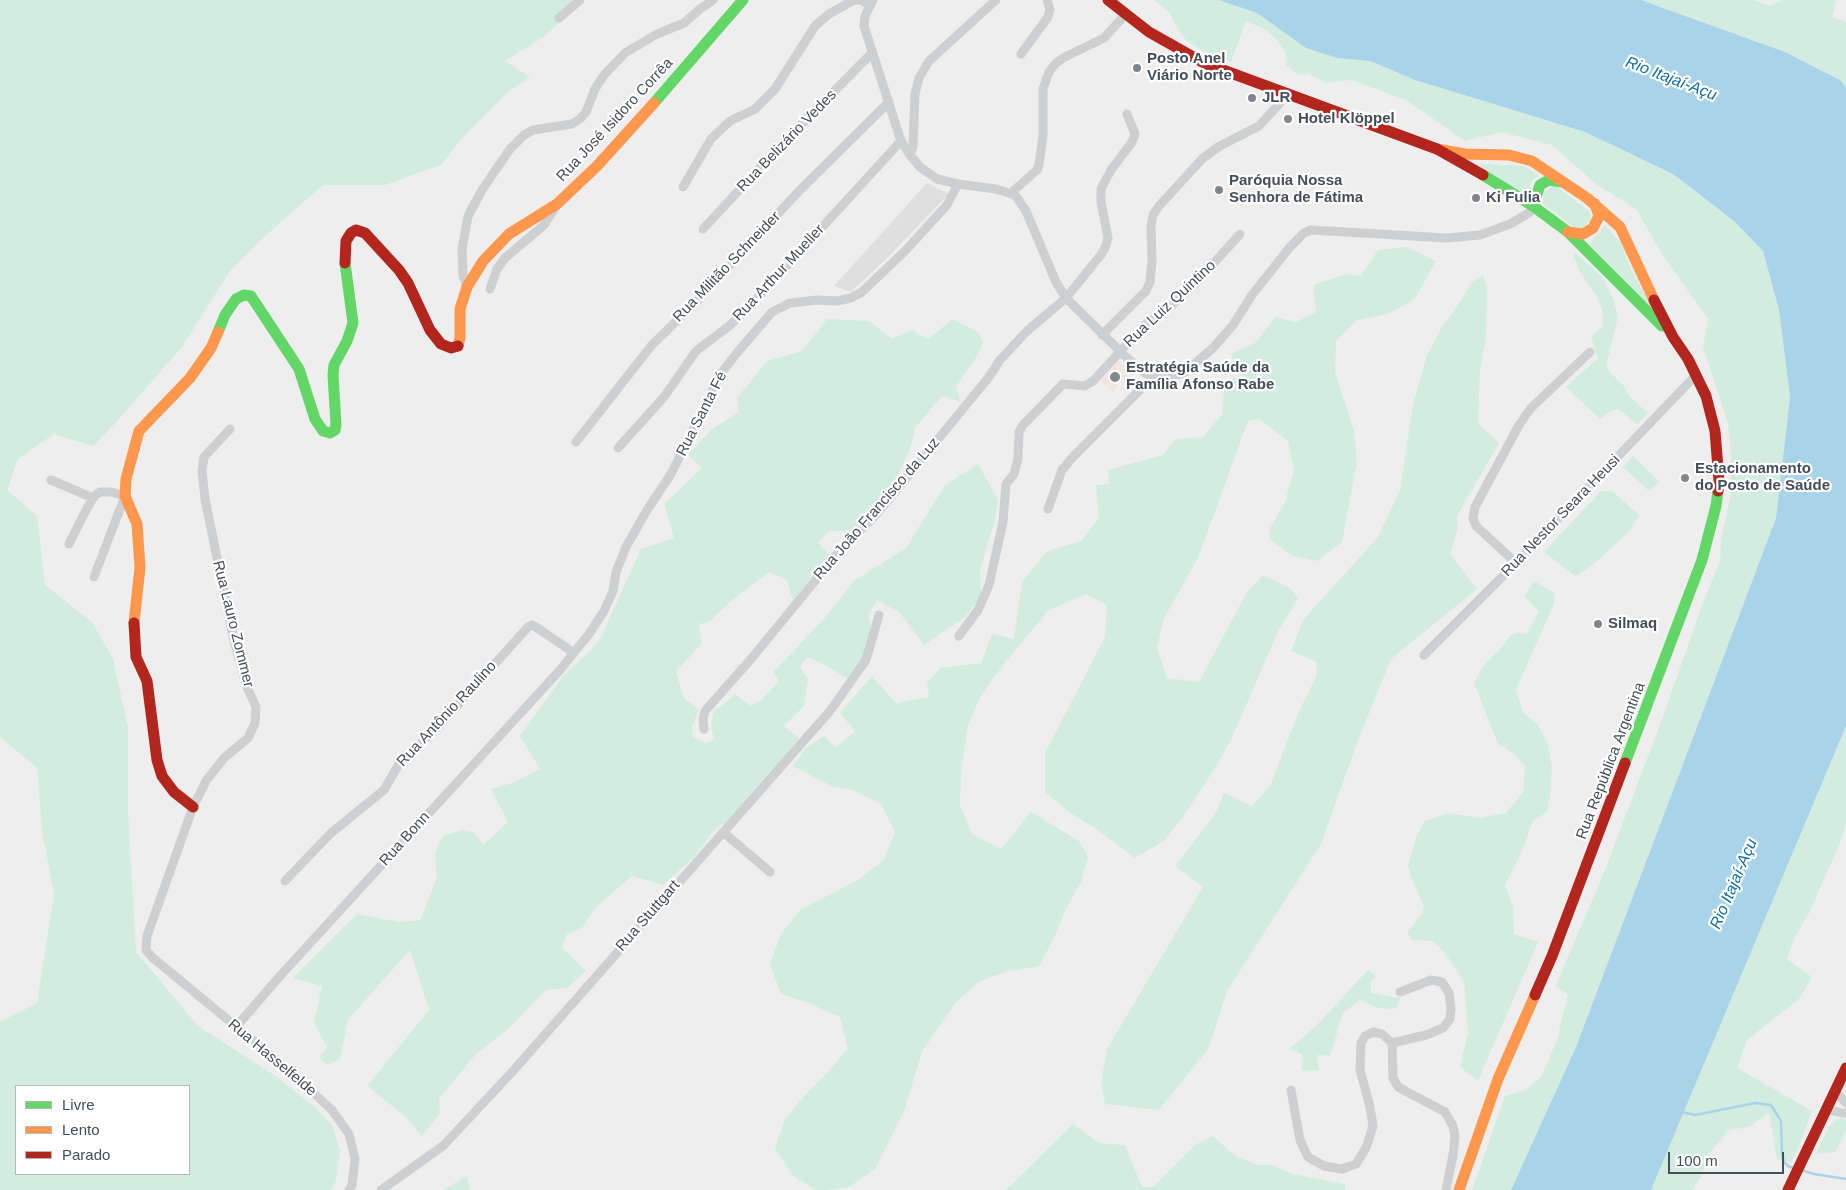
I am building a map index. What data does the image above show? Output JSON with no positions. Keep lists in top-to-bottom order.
{
  "streets": {
    "main road": ["Rua José Isidoro Corrêa", "Rua República Argentina"],
    "street": [
      "Rua Belizário Vedes",
      "Rua Militão Schneider",
      "Rua Arthur Mueller",
      "Rua Luiz Quintino",
      "Rua Santa Fé",
      "Rua João Francisco da Luz",
      "Rua Nestor Seara Heusi",
      "Rua Lauro Zommer",
      "Rua Antônio Raulino",
      "Rua Bonn",
      "Rua Stuttgart",
      "Rua Hasselfelde"
    ]
  },
  "crossings": [
    ["Rua José Isidoro Corrêa", "Rua Lauro Zommer"],
    ["Rua Santa Fé", "Rua Antônio Raulino"],
    ["Rua Santa Fé", "Rua Bonn"],
    ["Rua Nestor Seara Heusi", "Rua República Argentina"],
    ["Rua Lauro Zommer", "Rua Hasselfelde"],
    ["Rua Antônio Raulino", "Rua Bonn"],
    ["Rua Bonn", "Rua Hasselfelde"]
  ],
  "water": ["Rio Itajaí-Açu"],
  "places": [
    "Posto Anel Viário Norte",
    "JLR",
    "Hotel Klöppel",
    "Paróquia Nossa Senhora de Fátima",
    "Ki Fulia",
    "Estratégia Saúde da Família Afonso Rabe",
    "Estacionamento do Posto de Saúde",
    "Silmaq"
  ],
  "legend": ["Livre", "Lento", "Parado"],
  "scale_bar": "100 m"
}
